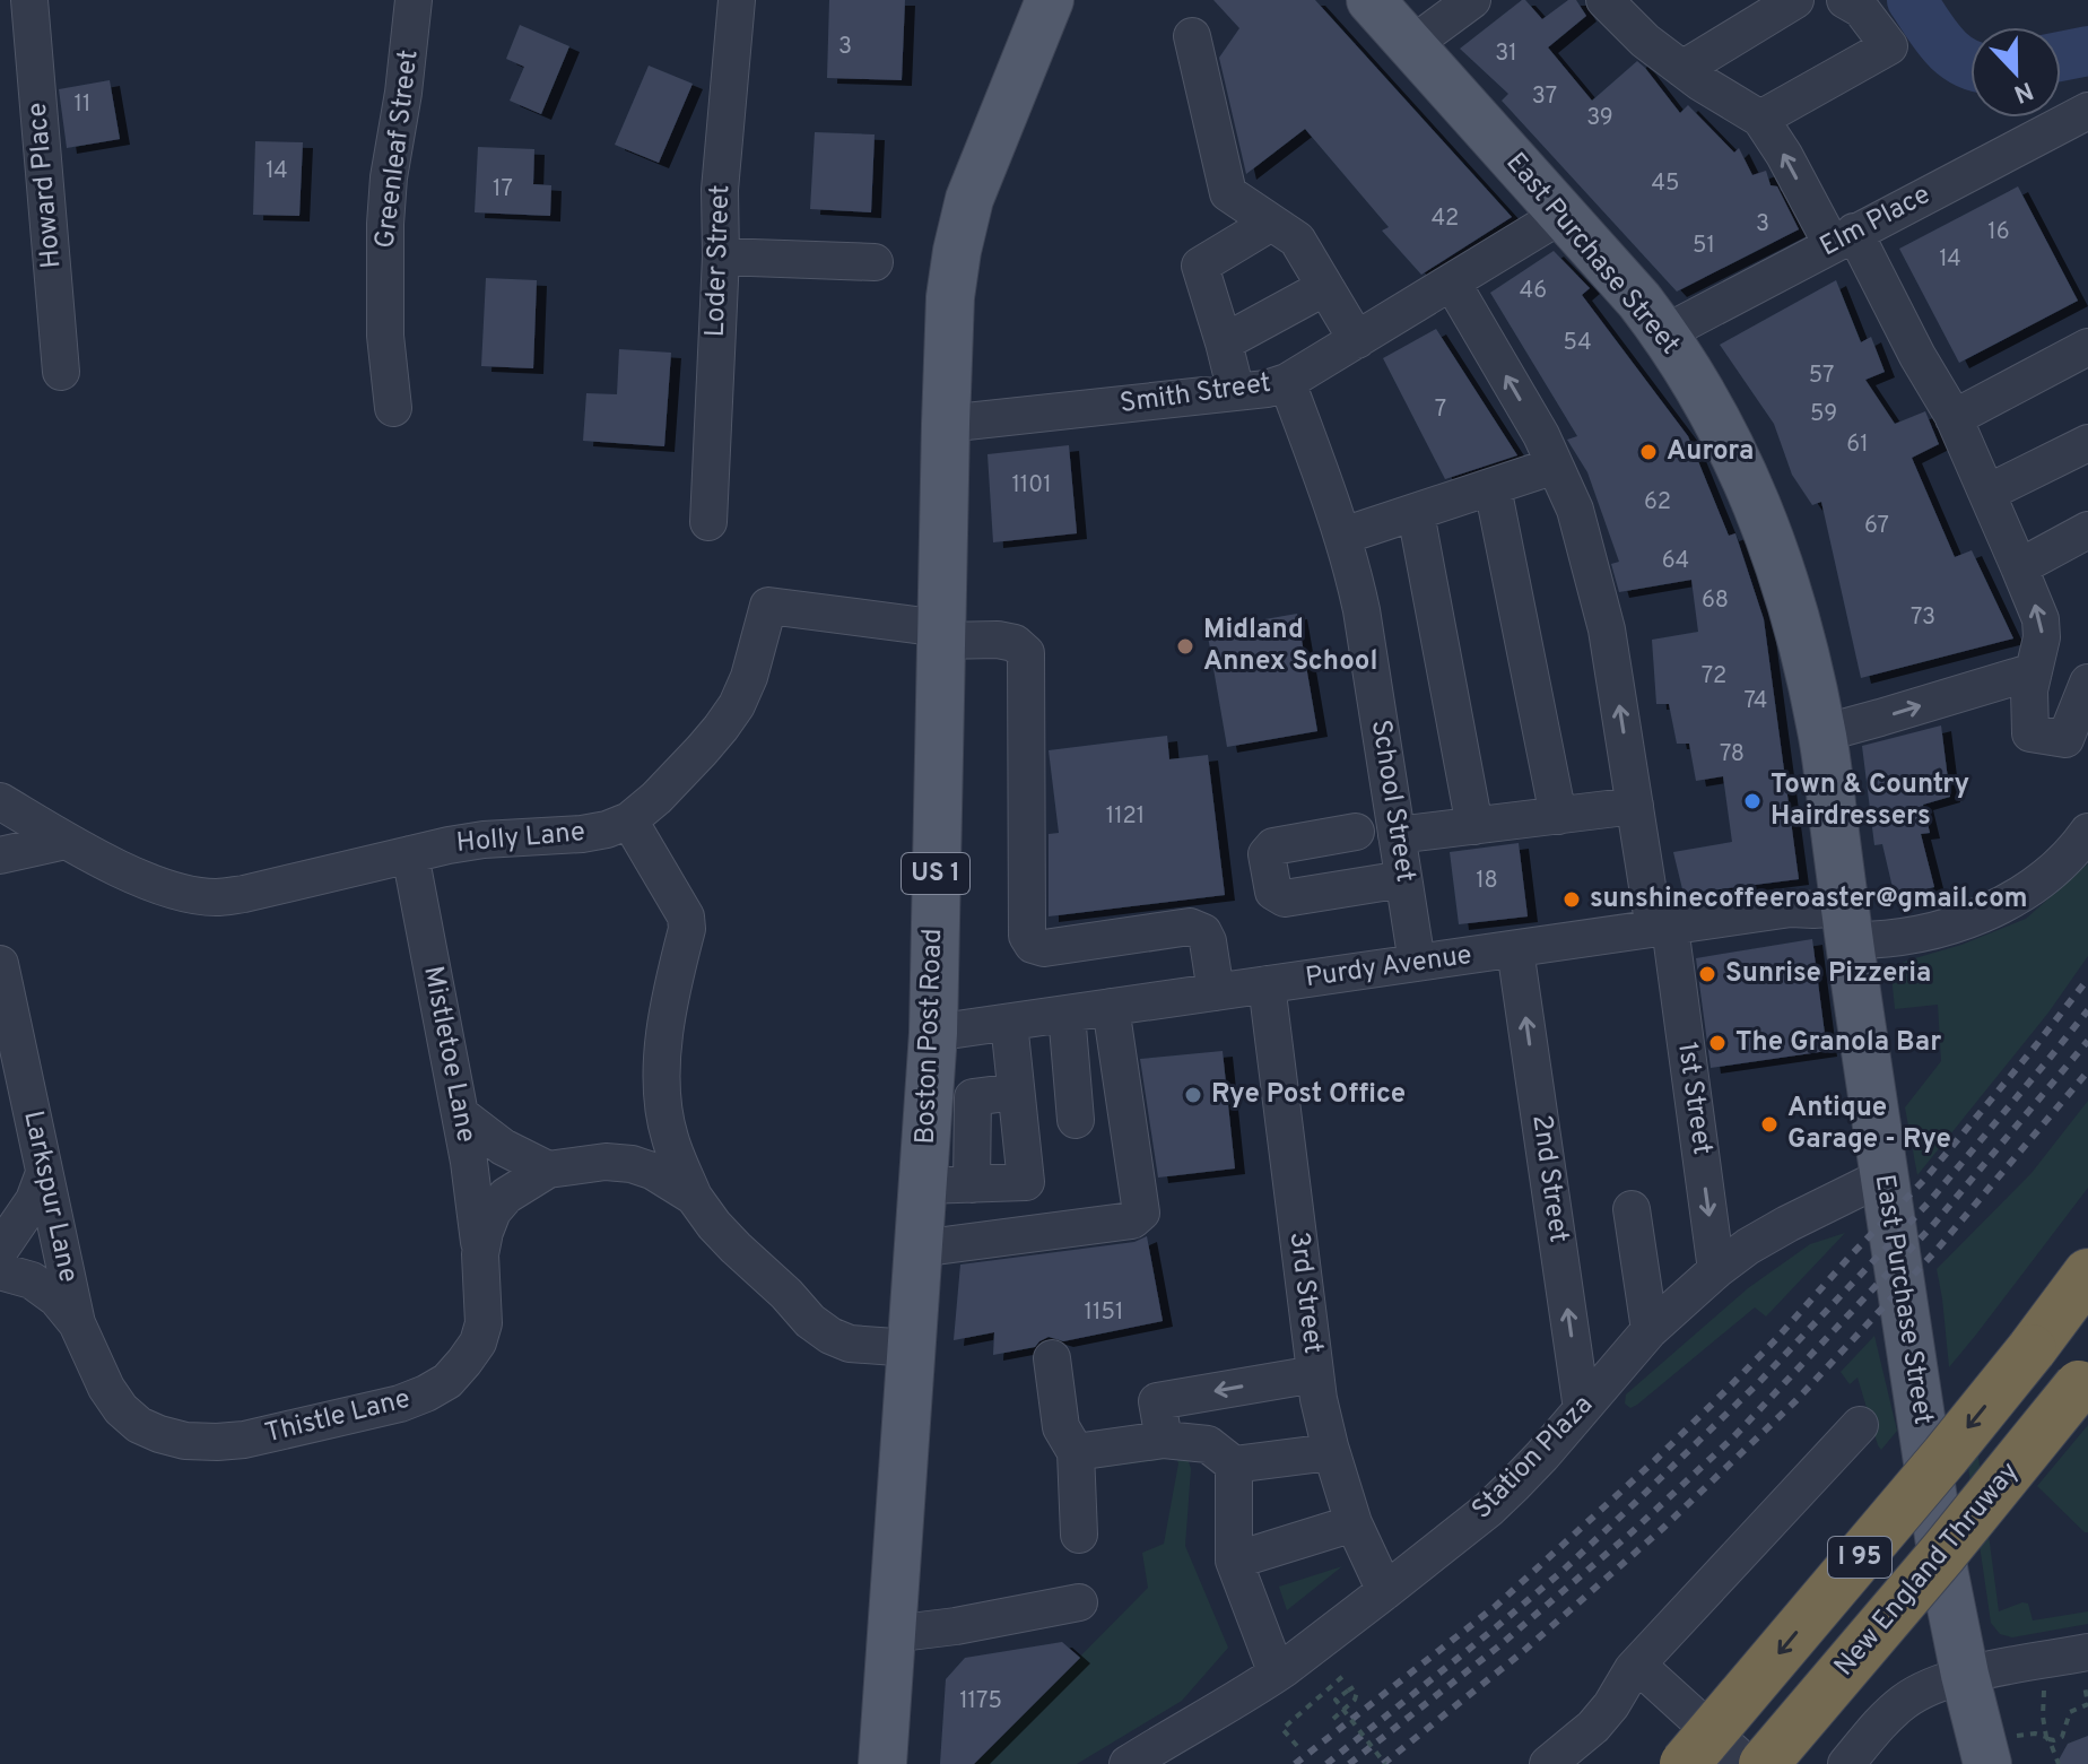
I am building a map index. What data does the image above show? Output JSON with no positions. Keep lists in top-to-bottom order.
{
  "streets": {
    "highway": ["I 95", "New England Thruway"],
    "main road": ["East Purchase Street", "US 1", "Boston Post Road"],
    "street": [
      "Greenleaf Street",
      "Howard Place",
      "Elm Place",
      "Loder Street",
      "Smith Street",
      "School Street",
      "Holly Lane",
      "Purdy Avenue",
      "Mistletoe Lane",
      "1st Street",
      "2nd Street",
      "Larkspur Lane",
      "3rd Street",
      "Thistle Lane",
      "Station Plaza"
    ]
  },
  "crossings": [
    ["Elm Place", "East Purchase Street"],
    ["East Purchase Street", "Smith Street"],
    ["East Purchase Street", "Purdy Avenue"],
    ["East Purchase Street", "Station Plaza"],
    ["Smith Street", "School Street"],
    ["Smith Street", "Boston Post Road"],
    ["Smith Street", "1st Street"],
    ["School Street", "Purdy Avenue"],
    ["Holly Lane", "Boston Post Road"],
    ["Holly Lane", "Mistletoe Lane"],
    ["Purdy Avenue", "Boston Post Road"],
    ["Purdy Avenue", "1st Street"],
    ["Purdy Avenue", "2nd Street"],
    ["Purdy Avenue", "3rd Street"],
    ["Boston Post Road", "Thistle Lane"],
    ["Mistletoe Lane", "Thistle Lane"],
    ["1st Street", "Station Plaza"],
    ["2nd Street", "Station Plaza"],
    ["Larkspur Lane", "Thistle Lane"],
    ["3rd Street", "Station Plaza"]
  ],
  "one_way": ["2nd Street"],
  "places": [
    "Aurora",
    "Midland Annex School",
    "Town & Country Hairdressers",
    "sunshinecoffeeroaster@gmail.com",
    "Sunrise Pizzeria",
    "The Granola Bar",
    "Rye Post Office",
    "Antique Garage - Rye"
  ],
  "house_numbers": [
    "3",
    "31",
    "37",
    "11",
    "39",
    "14",
    "45",
    "17",
    "42",
    "3",
    "16",
    "51",
    "14",
    "46",
    "54",
    "57",
    "7",
    "59",
    "61",
    "1101",
    "62",
    "67",
    "64",
    "68",
    "73",
    "72",
    "74",
    "78",
    "1121",
    "18",
    "1151",
    "1175"
  ],
  "north": "bottom"
}
